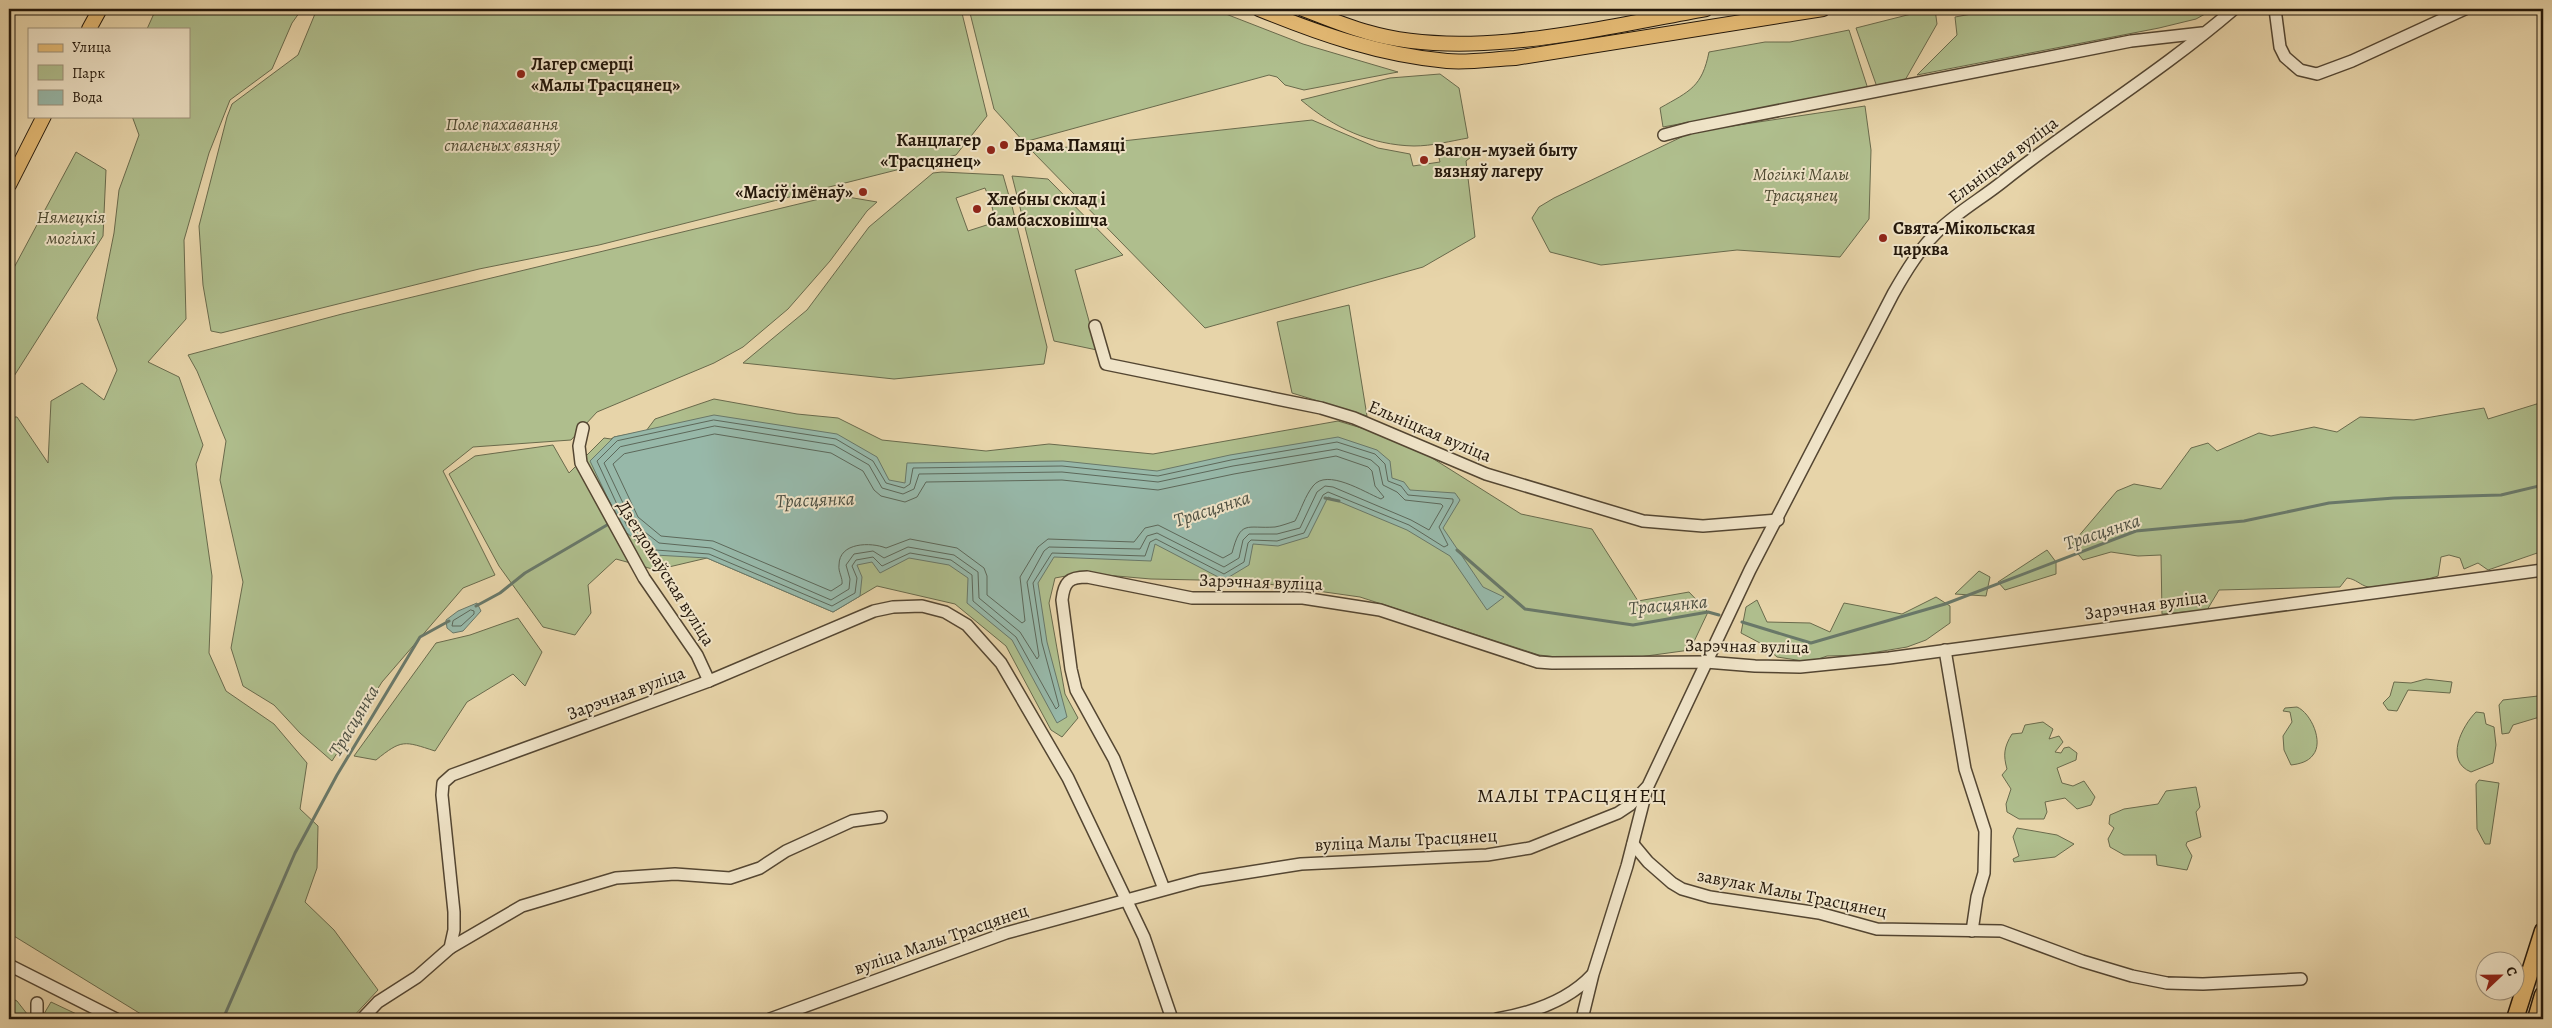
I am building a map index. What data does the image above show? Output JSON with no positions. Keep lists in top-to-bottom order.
{
  "streets": {
    "street": [
      "Ельніцкая вуліца",
      "Дзетдомаўская вуліца",
      "Зарэчная вуліца",
      "вуліца Малы Трасцянец",
      "завулак Малы Трасцянец"
    ]
  },
  "crossings": [
    ["Ельніцкая вуліца", "Зарэчная вуліца"],
    ["Ельніцкая вуліца", "вуліца Малы Трасцянец"],
    ["Дзетдомаўская вуліца", "Зарэчная вуліца"],
    ["Зарэчная вуліца", "вуліца Малы Трасцянец"]
  ],
  "districts": ["МАЛЫ ТРАСЦЯНЕЦ"],
  "water": ["Трасцянка"],
  "parks": ["Поле пахавання спаленых вязняў", "Могілкі Малы Трасцянец", "Нямецкія могілкі"],
  "places": [
    "Лагер смерці «Малы Трасцянец»",
    "Брама Памяці",
    "Канцлагер «Трасцянец»",
    "Вагон-музей быту вязняў лагеру",
    "«Масіў імёнаў»",
    "Хлебны склад і бамбасховішча",
    "Свята-Мікольская царква"
  ],
  "legend": ["Улица", "Парк", "Вода"],
  "north": "right"
}
